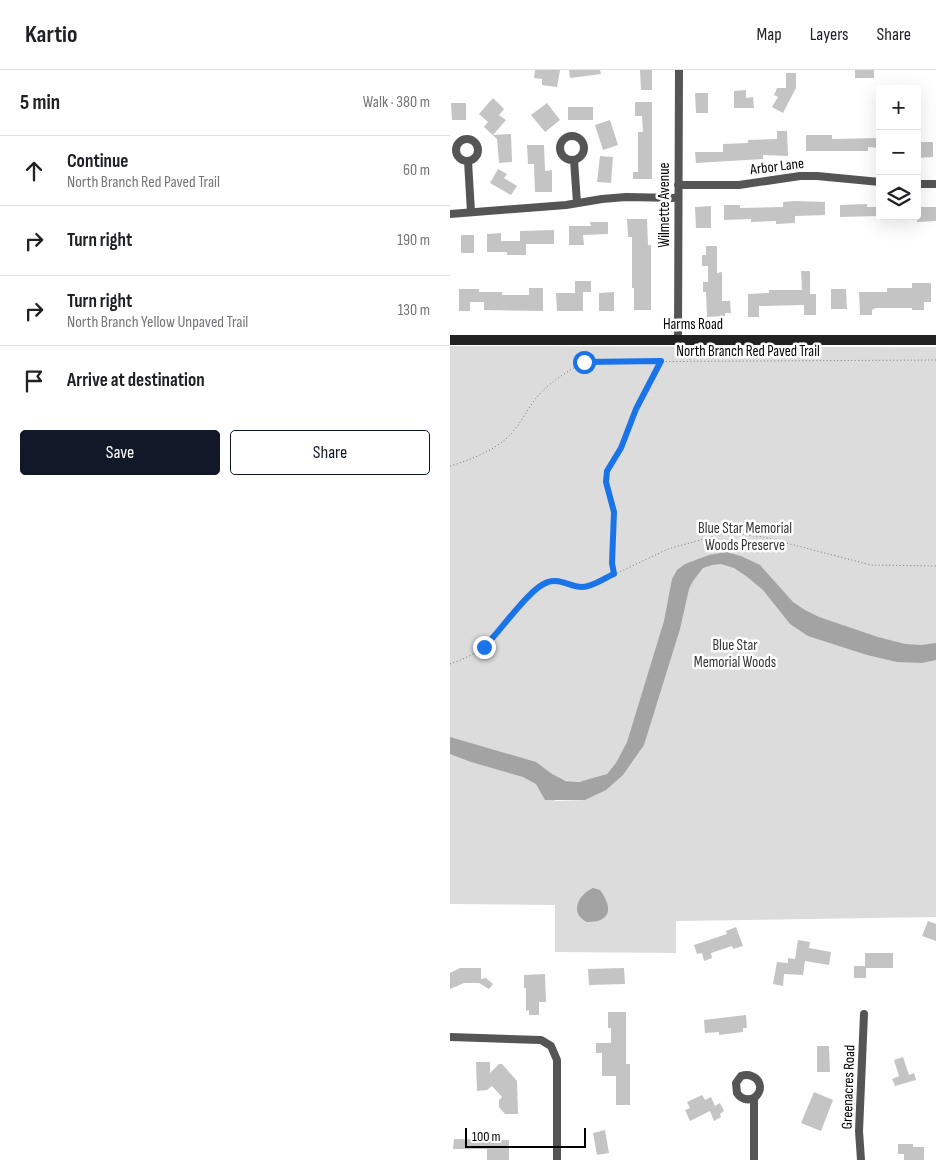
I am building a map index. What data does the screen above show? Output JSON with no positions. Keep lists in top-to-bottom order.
{
  "streets": {
    "main road": ["Harms Road"],
    "street": ["Arbor Lane", "Wilmette Avenue", "Greenacres Road"],
    "path": ["North Branch Red Paved Trail"]
  },
  "crossings": [
    ["Arbor Lane", "Wilmette Avenue"],
    ["Wilmette Avenue", "Harms Road"]
  ],
  "parks": ["Blue Star Memorial Woods Preserve", "Blue Star Memorial Woods"],
  "scale_bar": "100 m",
  "page": {
    "header": "Kartio",
    "nav": ["Map", "Layers", "Share"],
    "heading": ["5 min", "Walk · 380 m"],
    "map_buttons": ["+", "−"],
    "list": [
      ["Continue", "North Branch Red Paved Trail", "60 m"],
      ["Turn right", "190 m"],
      ["Turn right", "North Branch Yellow Unpaved Trail", "130 m"],
      "Arrive at destination"
    ],
    "buttons": ["Save", "Share"],
    "scale": "100 m"
  }
}
